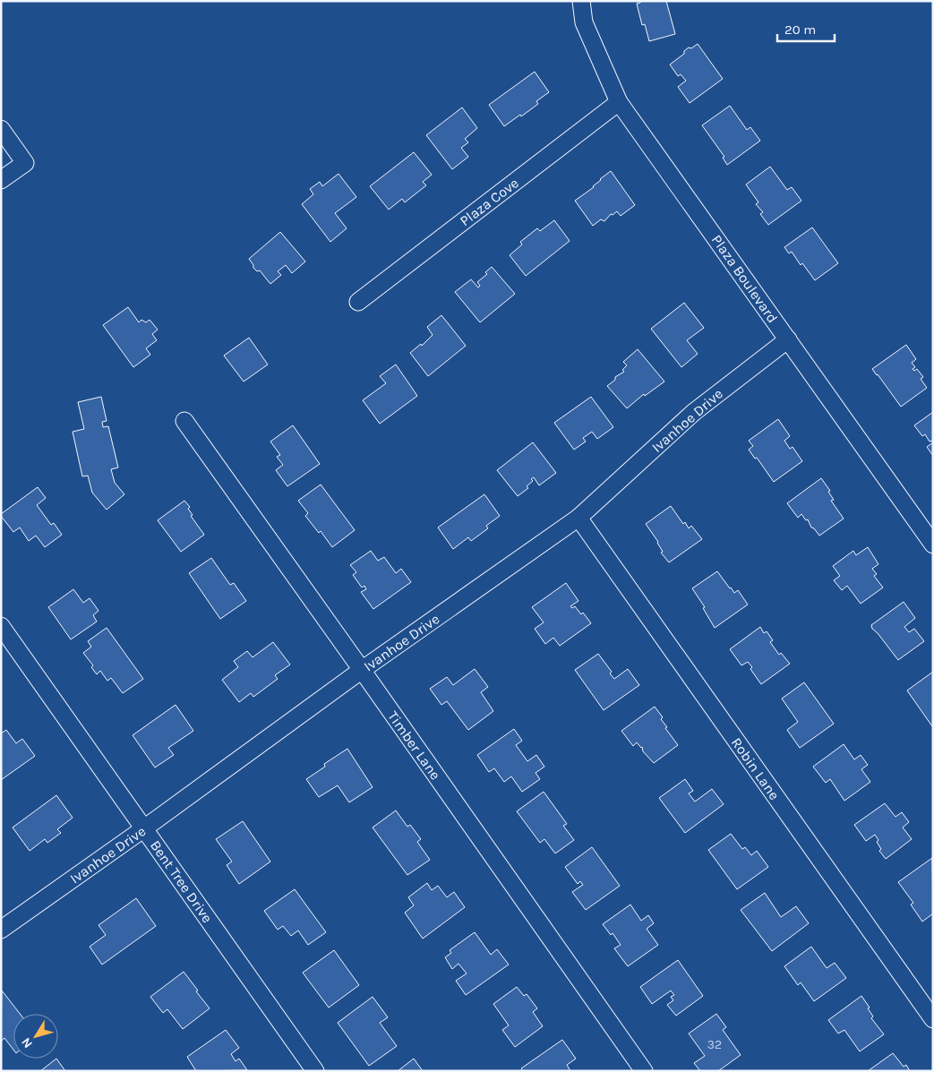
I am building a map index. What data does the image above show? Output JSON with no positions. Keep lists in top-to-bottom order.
{
  "streets": {
    "street": [
      "Plaza Cove",
      "Plaza Boulevard",
      "Ivanhoe Drive",
      "Timber Lane",
      "Robin Lane",
      "Bent Tree Drive"
    ]
  },
  "crossings": [
    ["Plaza Cove", "Plaza Boulevard"],
    ["Plaza Boulevard", "Ivanhoe Drive"],
    ["Ivanhoe Drive", "Timber Lane"],
    ["Ivanhoe Drive", "Robin Lane"],
    ["Ivanhoe Drive", "Bent Tree Drive"]
  ],
  "house_numbers": ["32"],
  "scale_bar": "20 m",
  "north": "bottom left"
}
